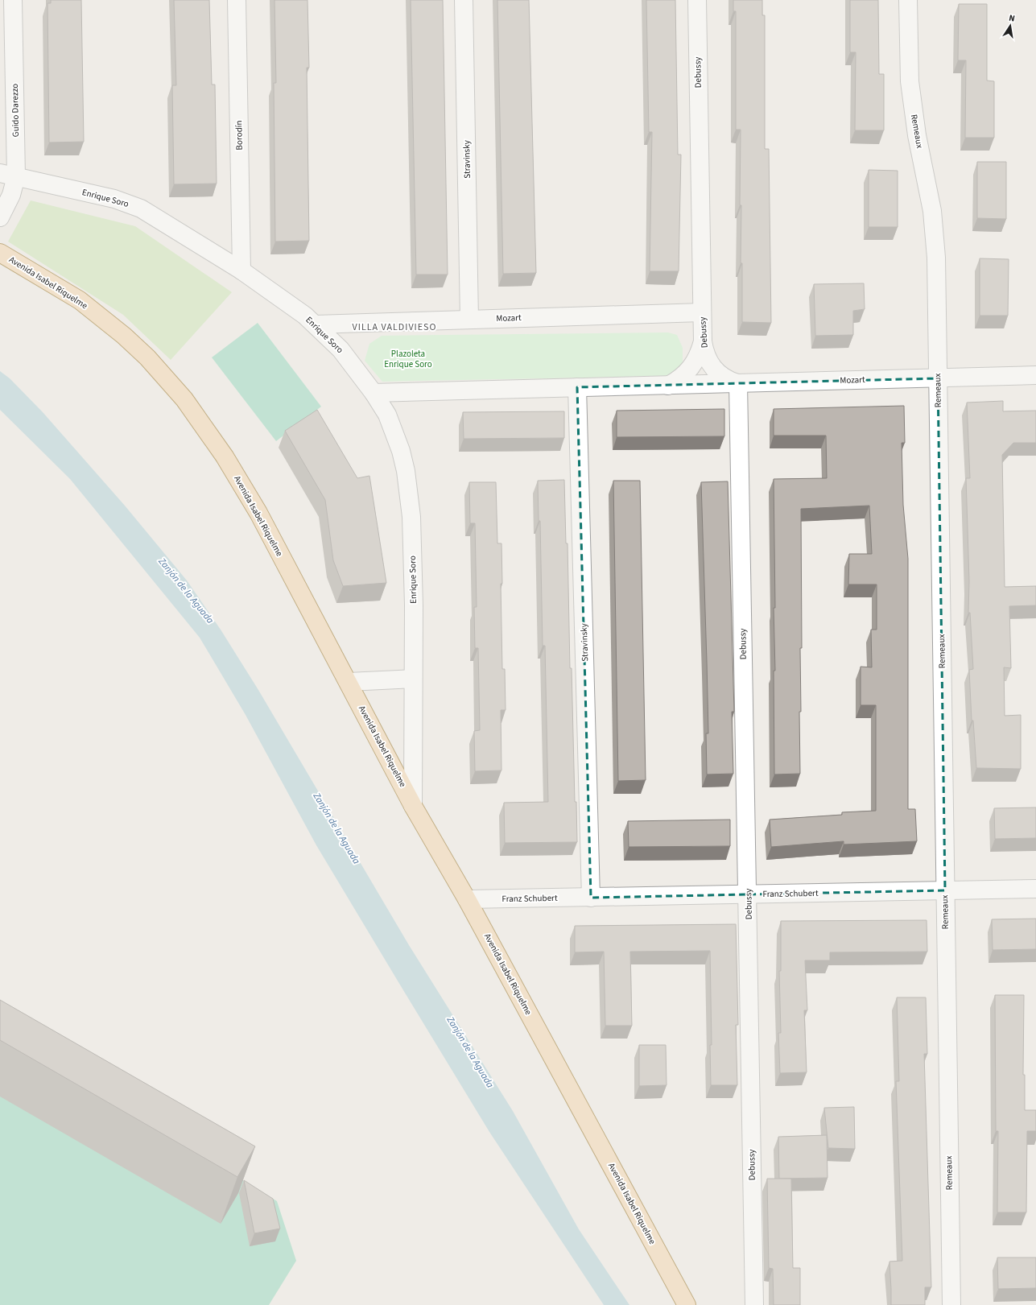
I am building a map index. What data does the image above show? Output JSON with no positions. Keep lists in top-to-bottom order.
{
  "streets": {
    "main road": ["Avenida Isabel Riquelme"],
    "street": [
      "Debussy",
      "Guido Darezzo",
      "Remeaux",
      "Borodín",
      "Stravinsky",
      "Enrique Soro",
      "Mozart",
      "Franz Schubert"
    ]
  },
  "crossings": [
    ["Debussy", "Mozart"],
    ["Debussy", "Franz Schubert"],
    ["Guido Darezzo", "Enrique Soro"],
    ["Remeaux", "Mozart"],
    ["Remeaux", "Franz Schubert"],
    ["Borodín", "Enrique Soro"],
    ["Stravinsky", "Mozart"],
    ["Stravinsky", "Franz Schubert"],
    ["Enrique Soro", "Avenida Isabel Riquelme"],
    ["Enrique Soro", "Mozart"],
    ["Avenida Isabel Riquelme", "Franz Schubert"]
  ],
  "districts": ["VILLA VALDIVIESO"],
  "water": ["Zanjón de la Aguada"],
  "parks": ["Plazoleta Enrique Soro"],
  "north": "top"
}
